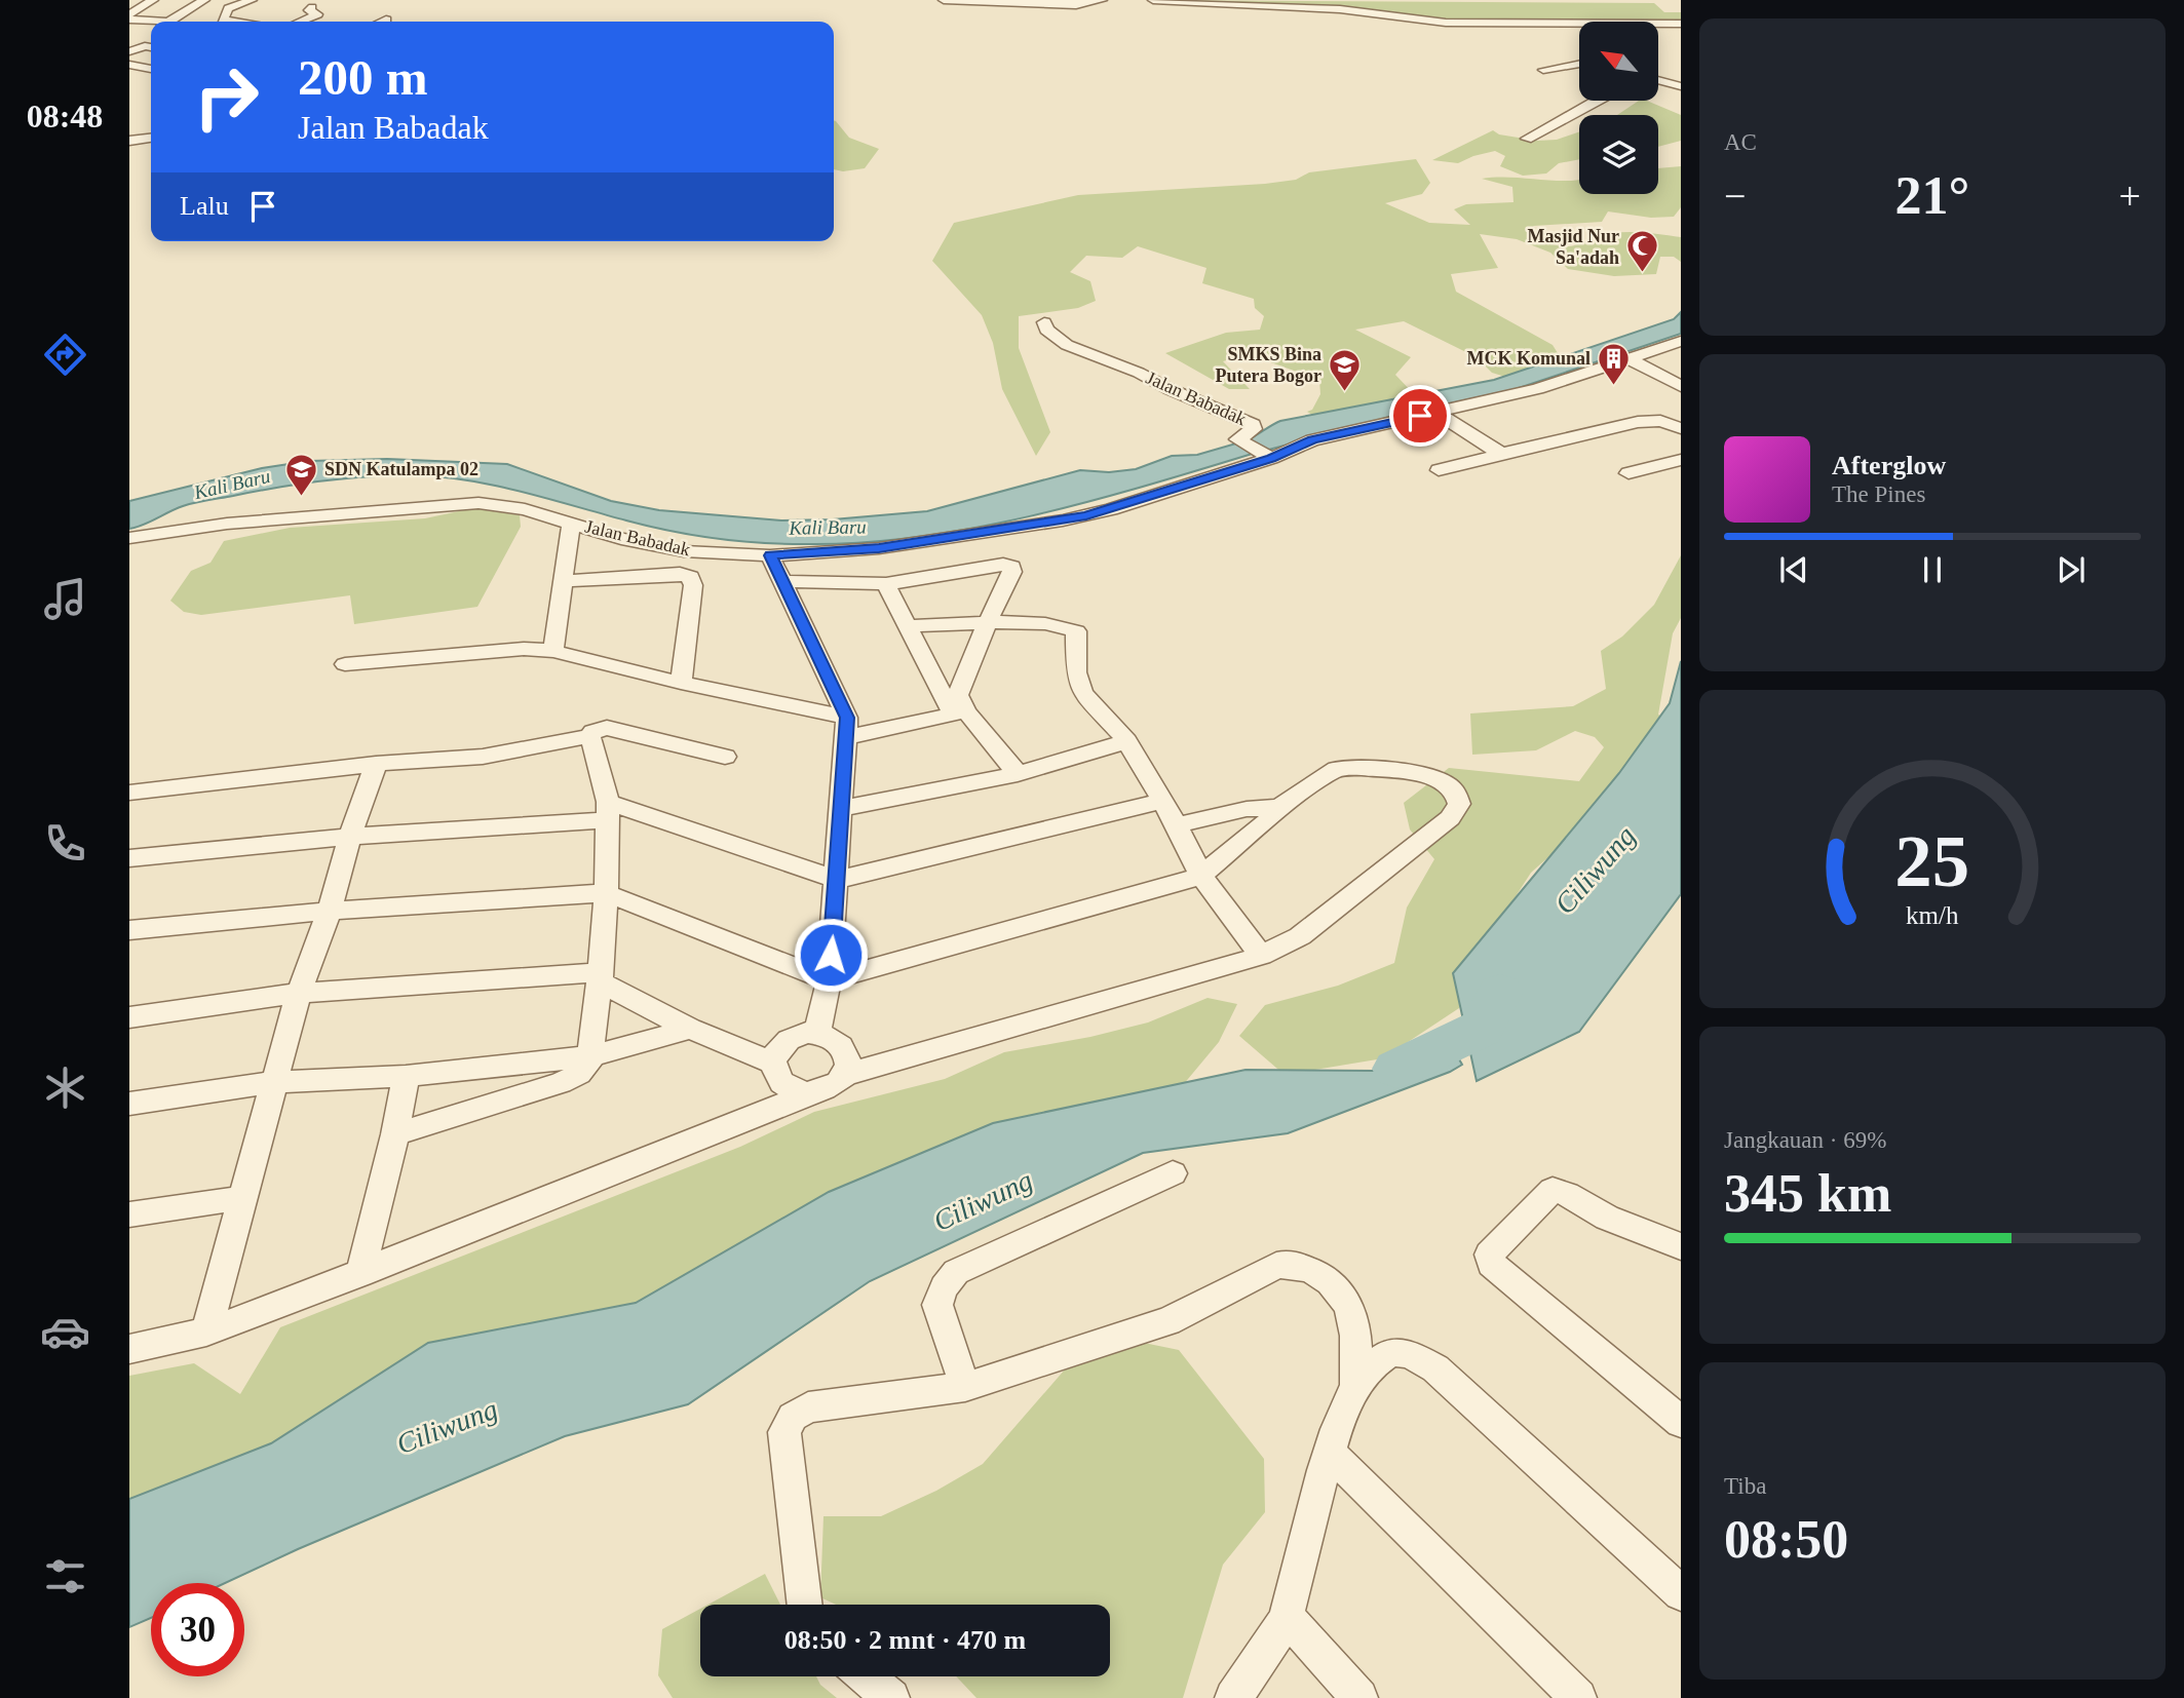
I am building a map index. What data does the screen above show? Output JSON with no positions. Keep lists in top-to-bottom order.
{
  "streets": {
    "street": ["Jalan Babadak"]
  },
  "water": ["Kali Baru", "Ciliwung"],
  "places": {
    "mosque": ["Masjid Nur Sa'adah"],
    "building": ["MCK Komunal"],
    "school or university": ["SMKS Bina Putera Bogor", "SDN Katulampa 02"]
  },
  "north": "top left",
  "page": {
    "tabs": "08:48",
    "tile": [
      "AC",
      ["Jangkauan · 69%", "345 km"],
      ["Tiba", "08:50"]
    ],
    "turn": ["200 m", "Jalan Babadak"],
    "heat": ["−", "21°", "+"],
    "then": "Lalu",
    "song": ["Afterglow", "The Pines"],
    "limit": "30",
    "trip": "08:50 · 2 mnt · 470 m",
    "gauge": ["25", "km/h"]
  }
}
